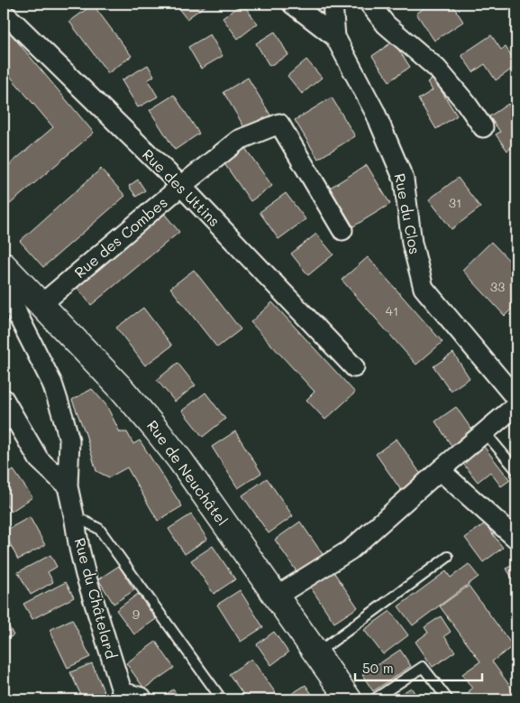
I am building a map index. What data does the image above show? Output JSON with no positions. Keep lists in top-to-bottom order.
{
  "streets": {
    "main road": ["Rue de Neuchâtel"],
    "street": [
      "Rue des Uttins",
      "Rue du Clos",
      "Rue des Combes",
      "Rue du Châtelard"
    ]
  },
  "crossings": [
    ["Rue des Uttins", "Rue des Combes"],
    ["Rue des Combes", "Rue de Neuchâtel"],
    ["Rue de Neuchâtel", "Rue du Châtelard"]
  ],
  "house_numbers": [
    "31",
    "33",
    "41",
    "9"
  ],
  "scale_bar": "50 m"
}
